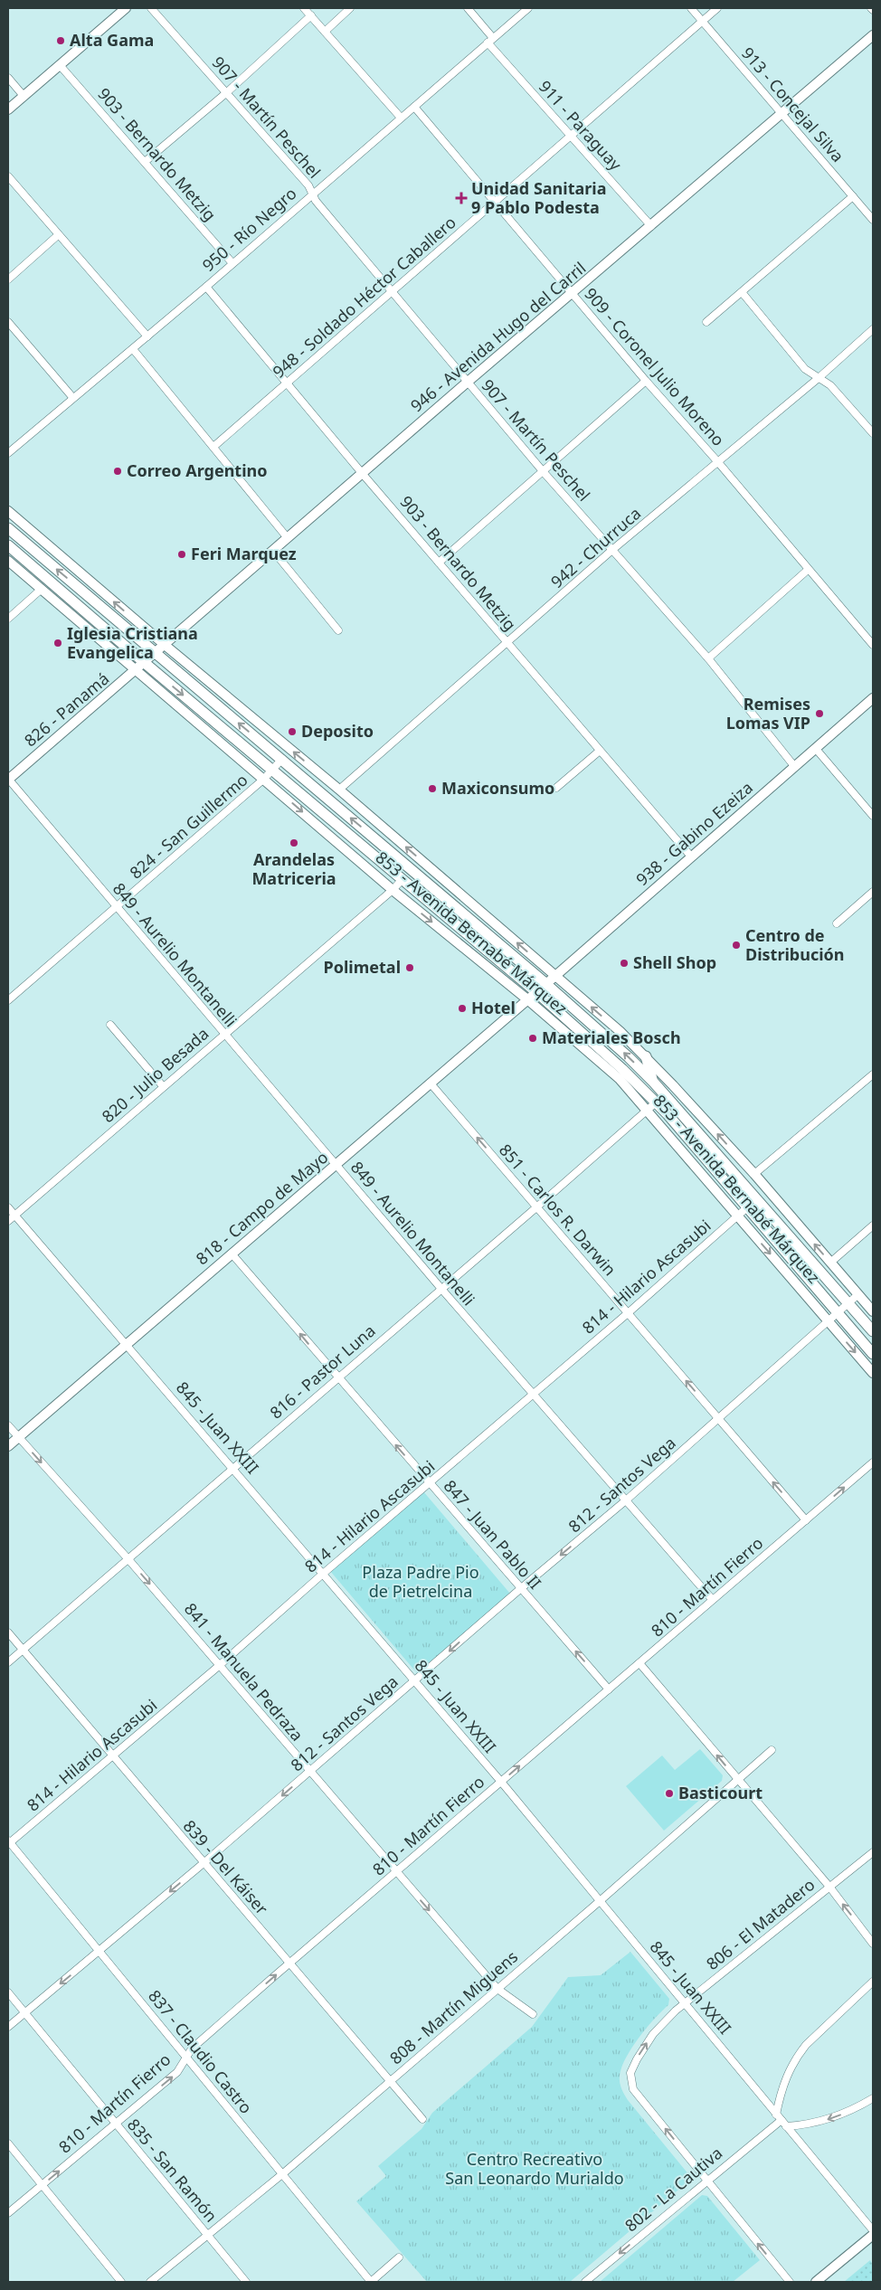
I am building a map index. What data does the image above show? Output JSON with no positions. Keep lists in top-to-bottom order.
{
  "streets": {
    "main road": ["853 - Avenida Bernabé Márquez"],
    "street": [
      "913 - Concejal Silva",
      "907 - Martín Peschel",
      "911 - Paraguay",
      "903 - Bernardo Metzig",
      "950 - Río Negro",
      "948 - Soldado Héctor Caballero",
      "946 - Avenida Hugo del Carril",
      "909 - Coronel Julio Moreno",
      "942 - Churruca",
      "826 - Panamá",
      "824 - San Guillermo",
      "938 - Gabino Ezeiza",
      "849 - Aurelio Montanelli",
      "820 - Julio Besada",
      "818 - Campo de Mayo",
      "851 - Carlos R. Darwin",
      "814 - Hilario Ascasubi",
      "816 - Pastor Luna",
      "845 - Juan XXIII",
      "812 - Santos Vega",
      "847 - Juan Pablo II",
      "810 - Martín Fierro",
      "841 - Manuela Pedraza",
      "839 - Del Káiser",
      "806 - El Matadero",
      "808 - Martín Miguens",
      "837 - Claudio Castro",
      "835 - San Ramón",
      "802 - La Cautiva"
    ]
  },
  "crossings": [
    ["913 - Concejal Silva", "948 - Soldado Héctor Caballero"],
    ["913 - Concejal Silva", "946 - Avenida Hugo del Carril"],
    ["907 - Martín Peschel", "950 - Río Negro"],
    ["907 - Martín Peschel", "948 - Soldado Héctor Caballero"],
    ["907 - Martín Peschel", "946 - Avenida Hugo del Carril"],
    ["907 - Martín Peschel", "942 - Churruca"],
    ["907 - Martín Peschel", "938 - Gabino Ezeiza"],
    ["911 - Paraguay", "950 - Río Negro"],
    ["911 - Paraguay", "948 - Soldado Héctor Caballero"],
    ["911 - Paraguay", "946 - Avenida Hugo del Carril"],
    ["903 - Bernardo Metzig", "950 - Río Negro"],
    ["903 - Bernardo Metzig", "948 - Soldado Héctor Caballero"],
    ["903 - Bernardo Metzig", "946 - Avenida Hugo del Carril"],
    ["903 - Bernardo Metzig", "942 - Churruca"],
    ["903 - Bernardo Metzig", "938 - Gabino Ezeiza"],
    ["950 - Río Negro", "909 - Coronel Julio Moreno"],
    ["948 - Soldado Héctor Caballero", "909 - Coronel Julio Moreno"],
    ["946 - Avenida Hugo del Carril", "909 - Coronel Julio Moreno"],
    ["946 - Avenida Hugo del Carril", "826 - Panamá"],
    ["946 - Avenida Hugo del Carril", "853 - Avenida Bernabé Márquez"],
    ["909 - Coronel Julio Moreno", "942 - Churruca"],
    ["942 - Churruca", "853 - Avenida Bernabé Márquez"],
    ["826 - Panamá", "853 - Avenida Bernabé Márquez"],
    ["826 - Panamá", "849 - Aurelio Montanelli"],
    ["824 - San Guillermo", "853 - Avenida Bernabé Márquez"],
    ["824 - San Guillermo", "849 - Aurelio Montanelli"],
    ["938 - Gabino Ezeiza", "853 - Avenida Bernabé Márquez"],
    ["938 - Gabino Ezeiza", "818 - Campo de Mayo"],
    ["853 - Avenida Bernabé Márquez", "820 - Julio Besada"],
    ["853 - Avenida Bernabé Márquez", "818 - Campo de Mayo"],
    ["853 - Avenida Bernabé Márquez", "814 - Hilario Ascasubi"],
    ["853 - Avenida Bernabé Márquez", "816 - Pastor Luna"],
    ["853 - Avenida Bernabé Márquez", "812 - Santos Vega"],
    ["849 - Aurelio Montanelli", "820 - Julio Besada"],
    ["849 - Aurelio Montanelli", "818 - Campo de Mayo"],
    ["849 - Aurelio Montanelli", "814 - Hilario Ascasubi"],
    ["849 - Aurelio Montanelli", "816 - Pastor Luna"],
    ["849 - Aurelio Montanelli", "812 - Santos Vega"],
    ["849 - Aurelio Montanelli", "810 - Martín Fierro"],
    ["820 - Julio Besada", "845 - Juan XXIII"],
    ["818 - Campo de Mayo", "851 - Carlos R. Darwin"],
    ["818 - Campo de Mayo", "845 - Juan XXIII"],
    ["818 - Campo de Mayo", "847 - Juan Pablo II"],
    ["818 - Campo de Mayo", "841 - Manuela Pedraza"],
    ["851 - Carlos R. Darwin", "814 - Hilario Ascasubi"],
    ["851 - Carlos R. Darwin", "816 - Pastor Luna"],
    ["851 - Carlos R. Darwin", "812 - Santos Vega"],
    ["851 - Carlos R. Darwin", "810 - Martín Fierro"],
    ["814 - Hilario Ascasubi", "845 - Juan XXIII"],
    ["814 - Hilario Ascasubi", "847 - Juan Pablo II"],
    ["814 - Hilario Ascasubi", "841 - Manuela Pedraza"],
    ["814 - Hilario Ascasubi", "839 - Del Káiser"],
    ["814 - Hilario Ascasubi", "837 - Claudio Castro"],
    ["816 - Pastor Luna", "845 - Juan XXIII"],
    ["816 - Pastor Luna", "847 - Juan Pablo II"],
    ["816 - Pastor Luna", "841 - Manuela Pedraza"],
    ["816 - Pastor Luna", "839 - Del Káiser"],
    ["845 - Juan XXIII", "812 - Santos Vega"],
    ["845 - Juan XXIII", "810 - Martín Fierro"],
    ["845 - Juan XXIII", "806 - El Matadero"],
    ["845 - Juan XXIII", "808 - Martín Miguens"],
    ["845 - Juan XXIII", "802 - La Cautiva"],
    ["812 - Santos Vega", "847 - Juan Pablo II"],
    ["812 - Santos Vega", "841 - Manuela Pedraza"],
    ["812 - Santos Vega", "839 - Del Káiser"],
    ["812 - Santos Vega", "837 - Claudio Castro"],
    ["812 - Santos Vega", "835 - San Ramón"],
    ["847 - Juan Pablo II", "810 - Martín Fierro"],
    ["810 - Martín Fierro", "841 - Manuela Pedraza"],
    ["810 - Martín Fierro", "839 - Del Káiser"],
    ["810 - Martín Fierro", "837 - Claudio Castro"],
    ["810 - Martín Fierro", "835 - San Ramón"],
    ["841 - Manuela Pedraza", "808 - Martín Miguens"],
    ["839 - Del Káiser", "808 - Martín Miguens"],
    ["806 - El Matadero", "802 - La Cautiva"],
    ["808 - Martín Miguens", "837 - Claudio Castro"],
    ["808 - Martín Miguens", "835 - San Ramón"]
  ],
  "one_way": [
    "851 - Carlos R. Darwin",
    "812 - Santos Vega",
    "847 - Juan Pablo II",
    "810 - Martín Fierro",
    "841 - Manuela Pedraza",
    "806 - El Matadero",
    "802 - La Cautiva"
  ],
  "parks": ["Plaza Padre Pio de Pietrelcina", "Centro Recreativo San Leonardo Murialdo"],
  "places": {
    "other": [
      "Alta Gama",
      "Correo Argentino",
      "Feri Marquez",
      "Iglesia Cristiana Evangelica",
      "Remises Lomas VIP",
      "Deposito",
      "Maxiconsumo",
      "Arandelas Matriceria",
      "Centro de Distribución",
      "Shell Shop",
      "Polimetal",
      "Hotel",
      "Materiales Bosch",
      "Basticourt"
    ],
    "health": ["Unidad Sanitaria 9 Pablo Podesta"]
  }
}
